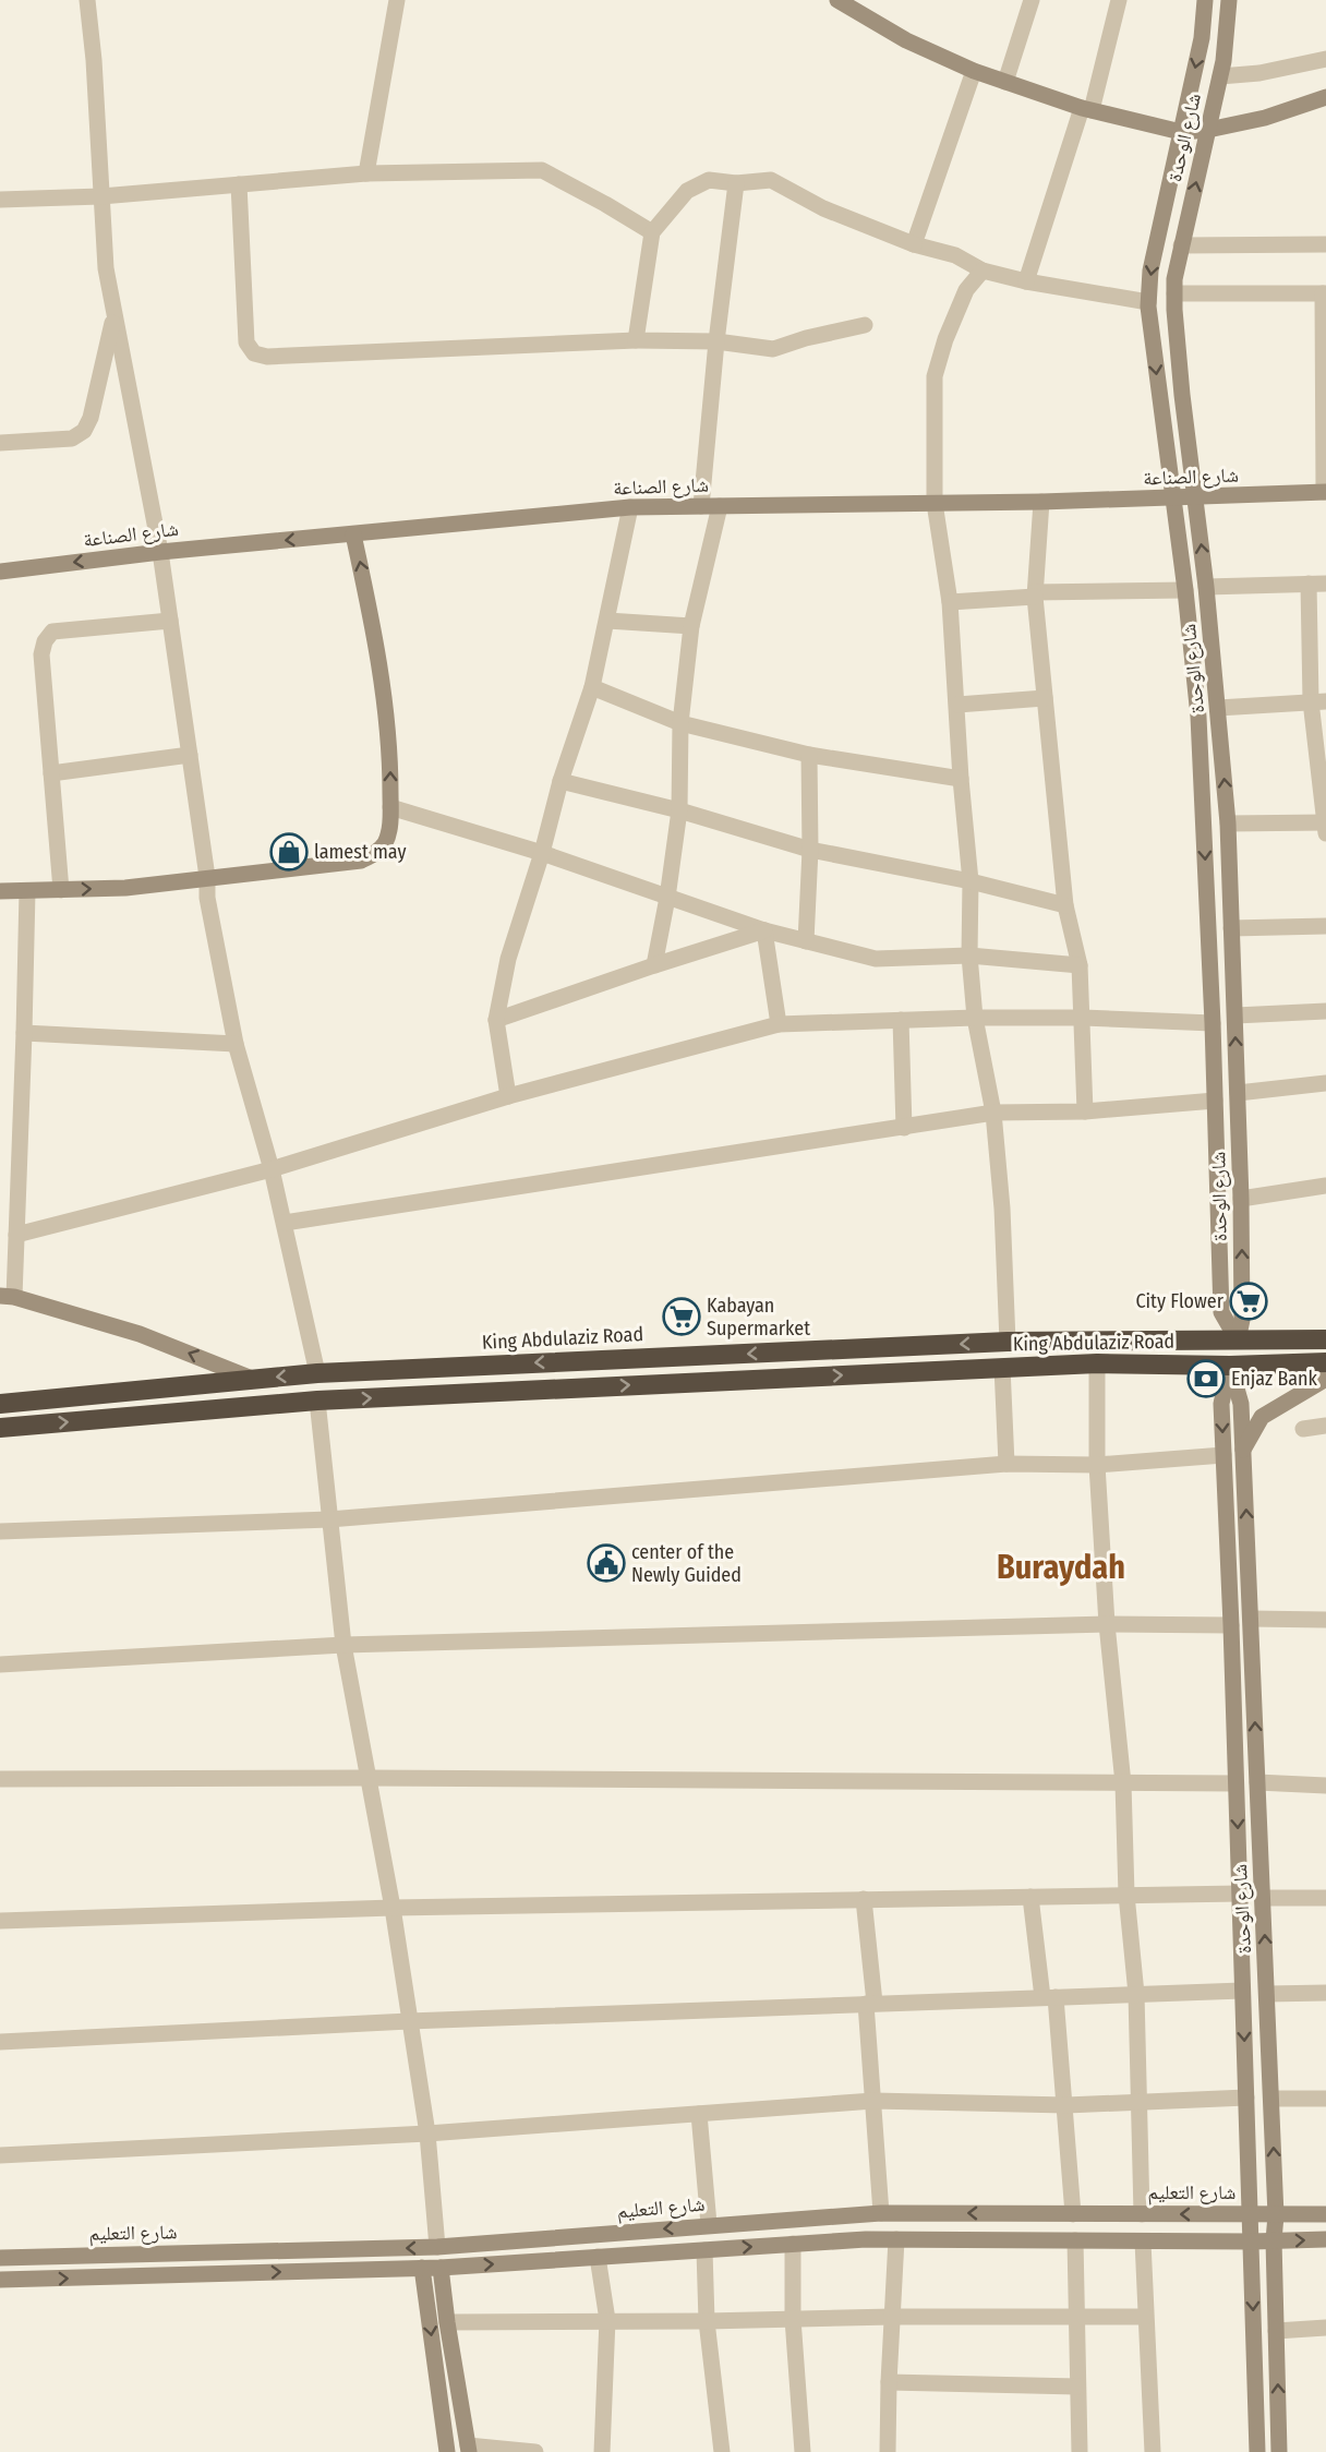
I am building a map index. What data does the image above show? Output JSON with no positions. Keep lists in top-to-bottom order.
{
  "streets": {
    "highway": ["King Abdulaziz Road"],
    "street": ["شارع الوحدة", "شارع الصناعة", "شارع التعليم"]
  },
  "crossings": [
    ["شارع الوحدة", "شارع الصناعة"],
    ["شارع الوحدة", "King Abdulaziz Road"],
    ["شارع الوحدة", "شارع التعليم"]
  ],
  "districts": ["Buraydah"],
  "places": {
    "shop": ["lamest may"],
    "supermarket": ["City Flower", "Kabayan Supermarket"],
    "bank": ["Enjaz Bank"],
    "public building": ["center of the Newly Guided"]
  }
}
